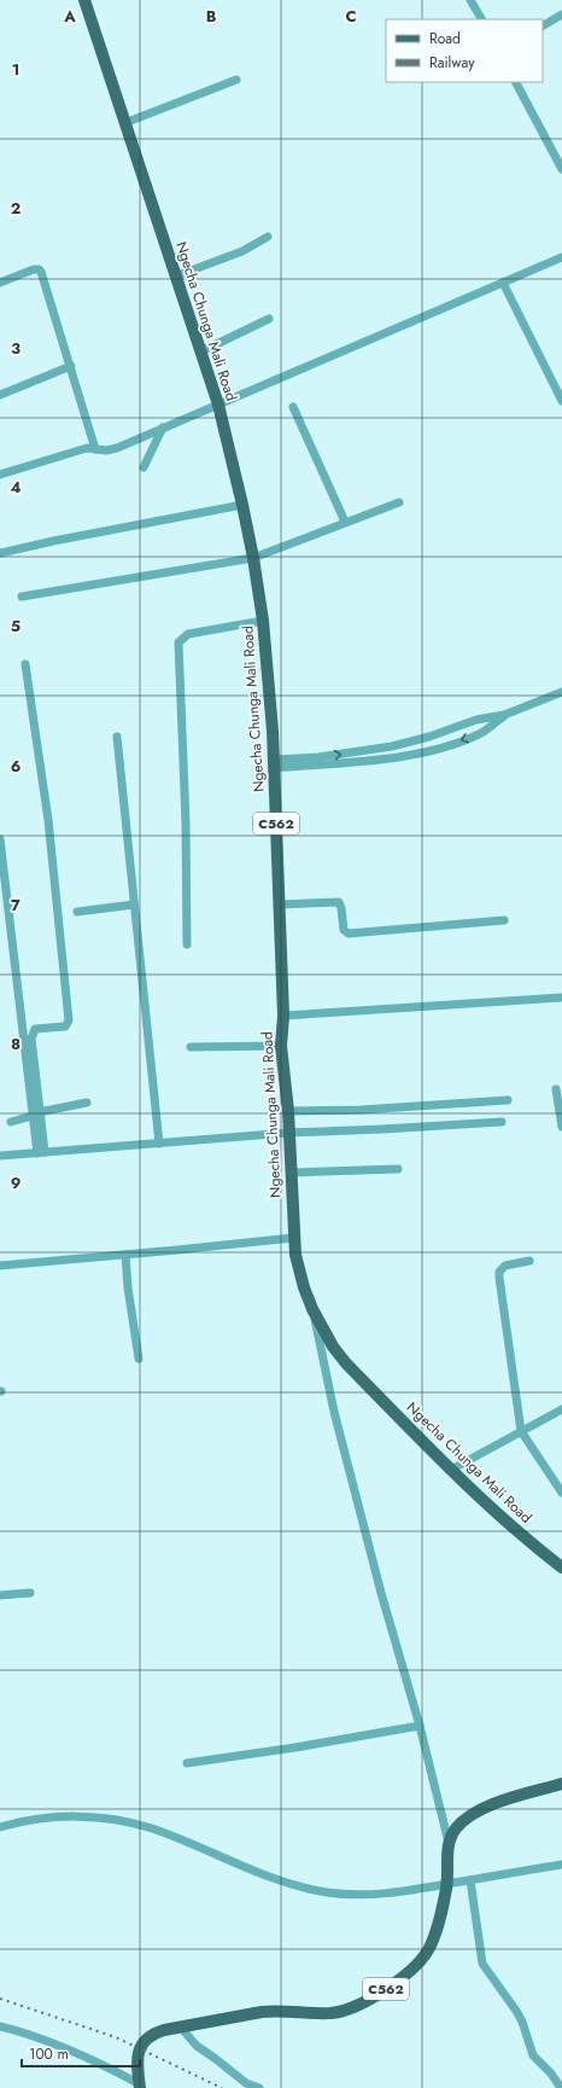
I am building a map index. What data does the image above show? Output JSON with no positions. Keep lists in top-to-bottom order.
{
  "streets": {
    "main road": ["Ngecha Chunga Mali Road", "C562"]
  },
  "legend": ["Road", "Railway"],
  "scale_bar": "100 m",
  "grid": {
    "columns": ["A", "B", "C"],
    "rows": [
      "1",
      "2",
      "3",
      "4",
      "5",
      "6",
      "7",
      "8",
      "9"
    ]
  }
}
